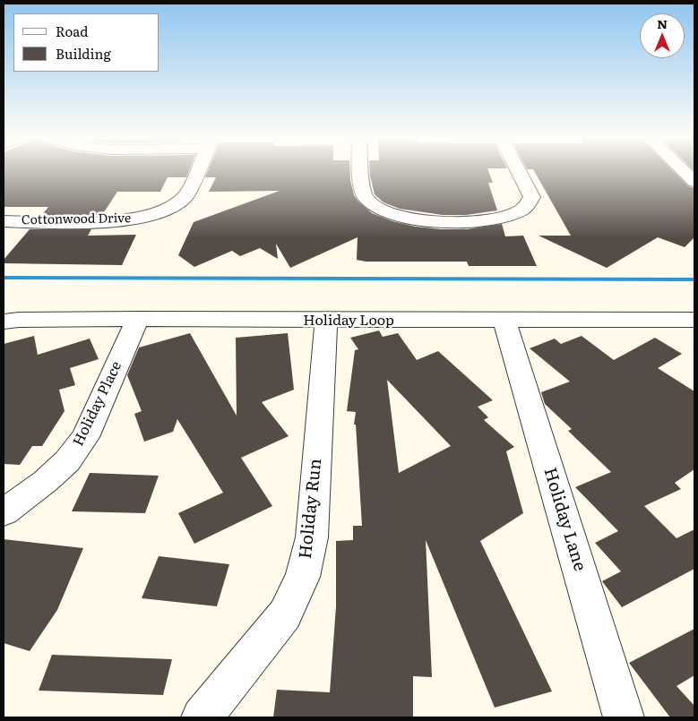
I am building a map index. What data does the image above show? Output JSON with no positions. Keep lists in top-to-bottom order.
{
  "streets": {
    "street": [
      "Cottonwood Drive",
      "Holiday Loop",
      "Holiday Place",
      "Holiday Run",
      "Holiday Lane"
    ]
  },
  "crossings": [
    ["Holiday Loop", "Holiday Place"],
    ["Holiday Loop", "Holiday Run"],
    ["Holiday Loop", "Holiday Lane"]
  ],
  "legend": ["Road", "Building"],
  "north": "top"
}
